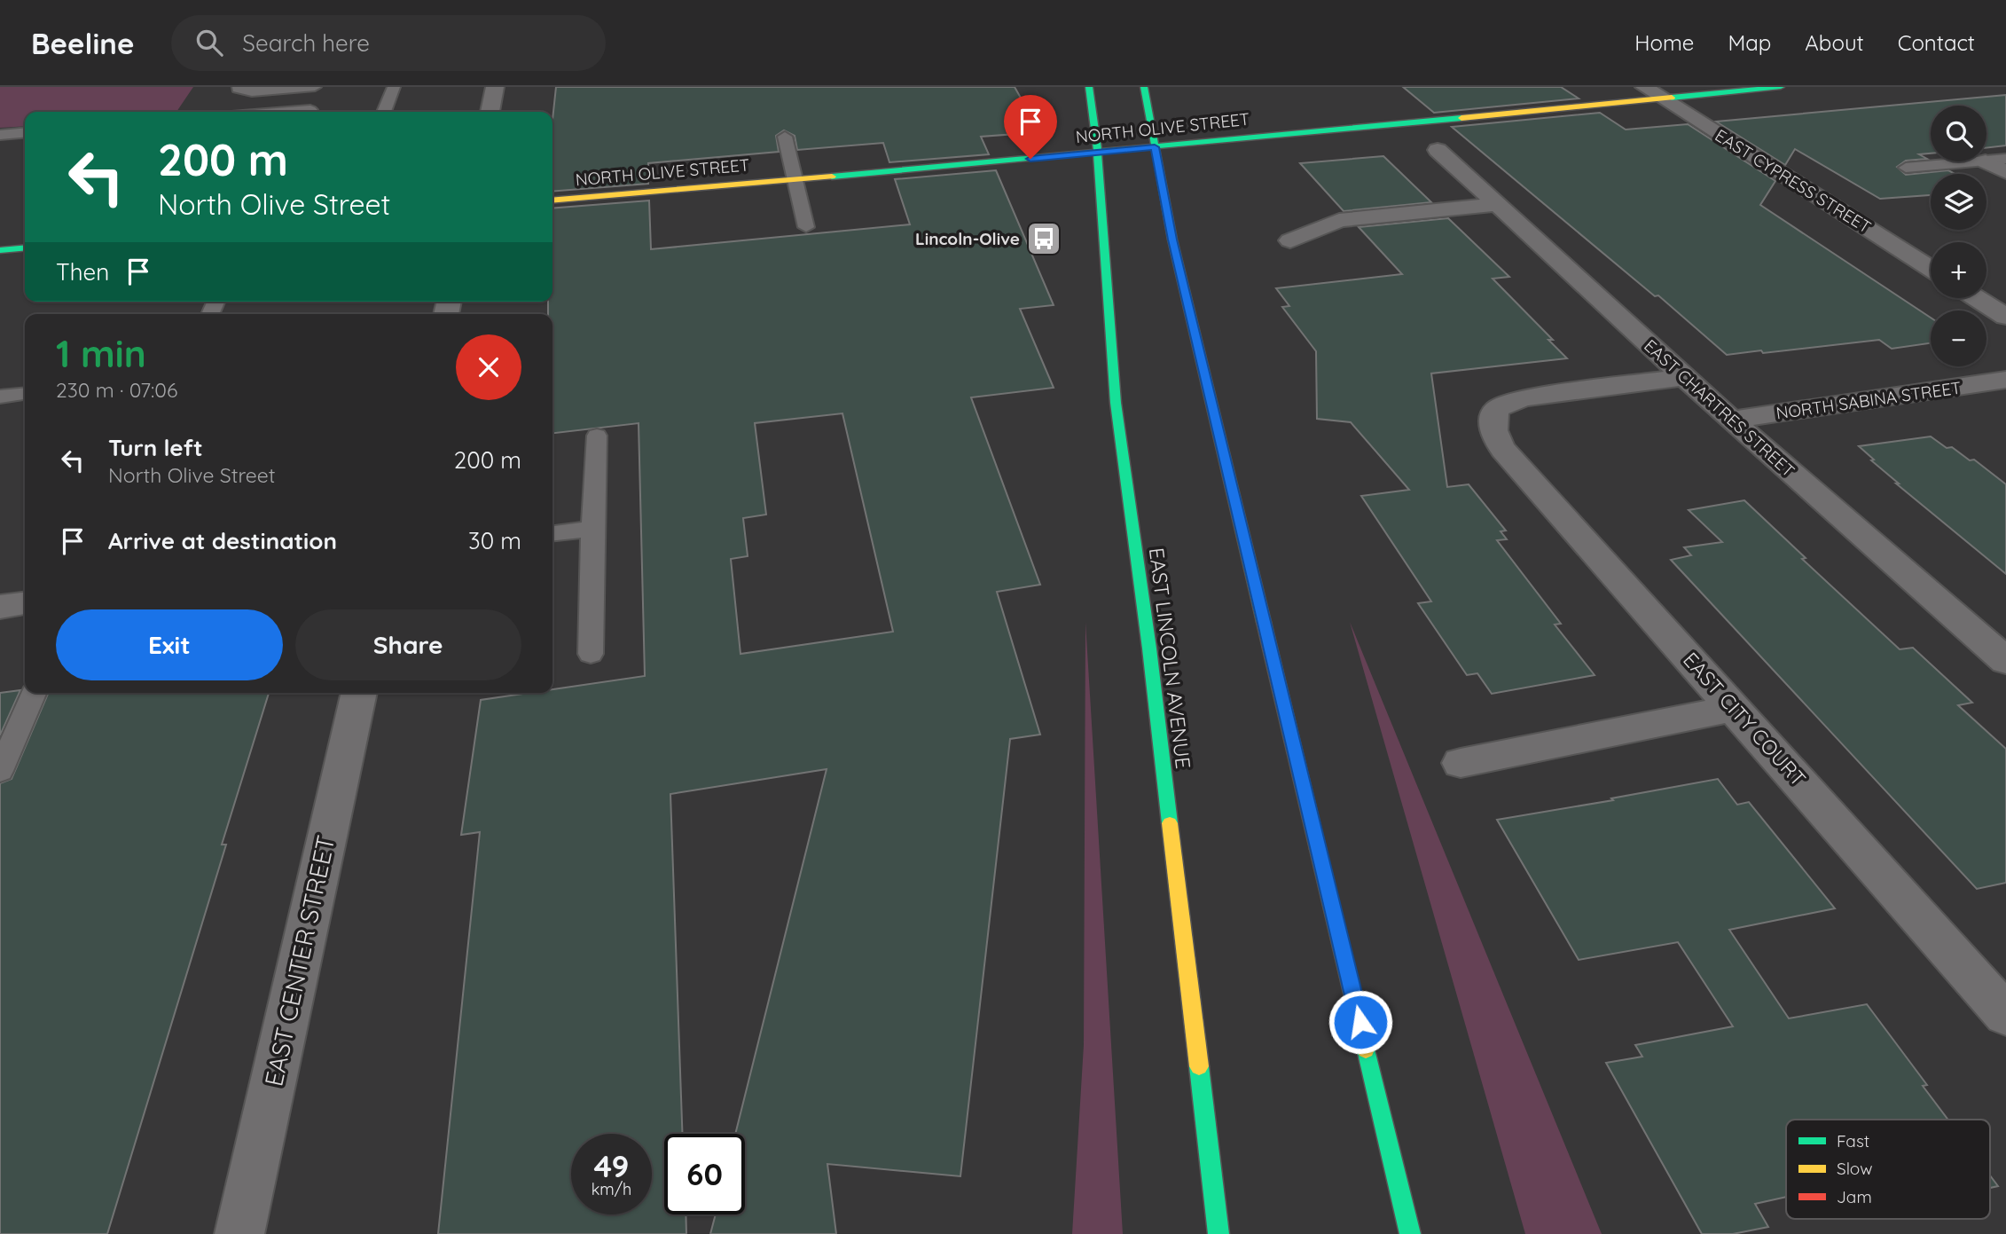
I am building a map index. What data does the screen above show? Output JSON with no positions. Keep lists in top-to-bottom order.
{
  "streets": {
    "main road": ["NORTH OLIVE STREET", "EAST LINCOLN AVENUE"],
    "street": [
      "EAST CYPRESS STREET",
      "NORTH SABINA STREET",
      "EAST CHARTRES STREET",
      "EAST CITY COURT",
      "EAST CENTER STREET"
    ]
  },
  "crossings": [
    ["NORTH OLIVE STREET", "EAST CYPRESS STREET"],
    ["NORTH OLIVE STREET", "EAST LINCOLN AVENUE"],
    ["NORTH SABINA STREET", "EAST CHARTRES STREET"],
    ["EAST CHARTRES STREET", "EAST CITY COURT"]
  ],
  "places": {
    "bus stop": ["Lincoln-Olive"]
  },
  "legend": ["Fast", "Slow", "Jam"],
  "page": {
    "header": "Beeline",
    "search": "Search here",
    "nav": [
      "Home",
      "Map",
      "About",
      "Contact"
    ],
    "map_buttons": ["+", "−"],
    "turn": ["200 m", "North Olive Street"],
    "then": "Then",
    "heading": ["1 min", "230 m · 07:06"],
    "list": [
      {
        "name": "Turn left",
        "note": "North Olive Street",
        "value": "200 m"
      },
      {
        "name": "Arrive at destination",
        "value": "30 m"
      }
    ],
    "buttons": ["Exit", "Share"],
    "speed": "49 km/h",
    "limit": "60"
  }
}
